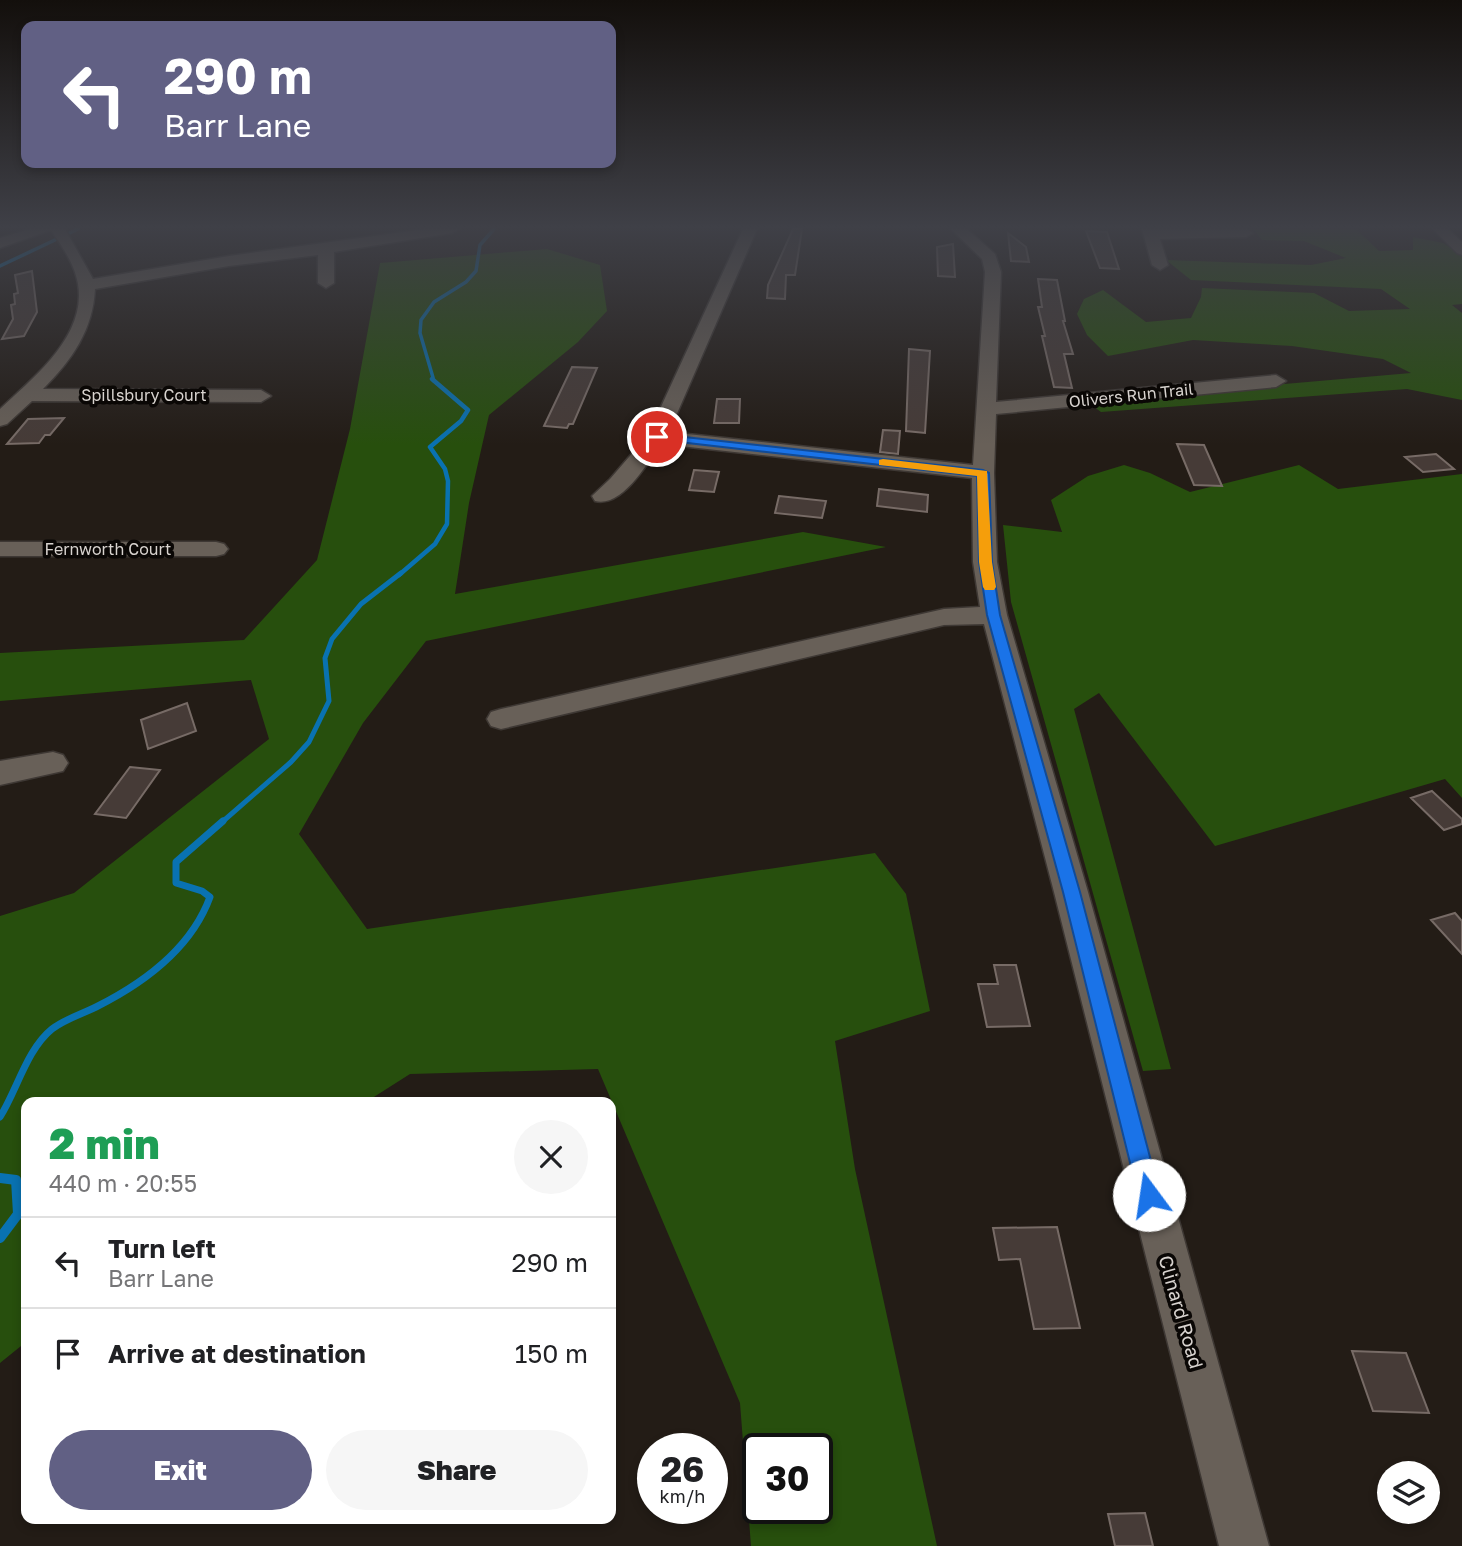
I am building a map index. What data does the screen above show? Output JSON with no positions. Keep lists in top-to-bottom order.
{
  "streets": {
    "street": [
      "Spillsbury Court",
      "Olivers Run Trail",
      "Fernworth Court",
      "Clinard Road"
    ]
  },
  "crossings": [
    ["Olivers Run Trail", "Clinard Road"]
  ],
  "page": {
    "turn": ["290 m", "Barr Lane"],
    "heading": ["2 min", "440 m · 20:55"],
    "list": [
      {
        "name": "Turn left",
        "note": "Barr Lane",
        "value": "290 m"
      },
      {
        "name": "Arrive at destination",
        "value": "150 m"
      }
    ],
    "buttons": ["Exit", "Share"],
    "speed": "26 km/h",
    "limit": "30"
  }
}
